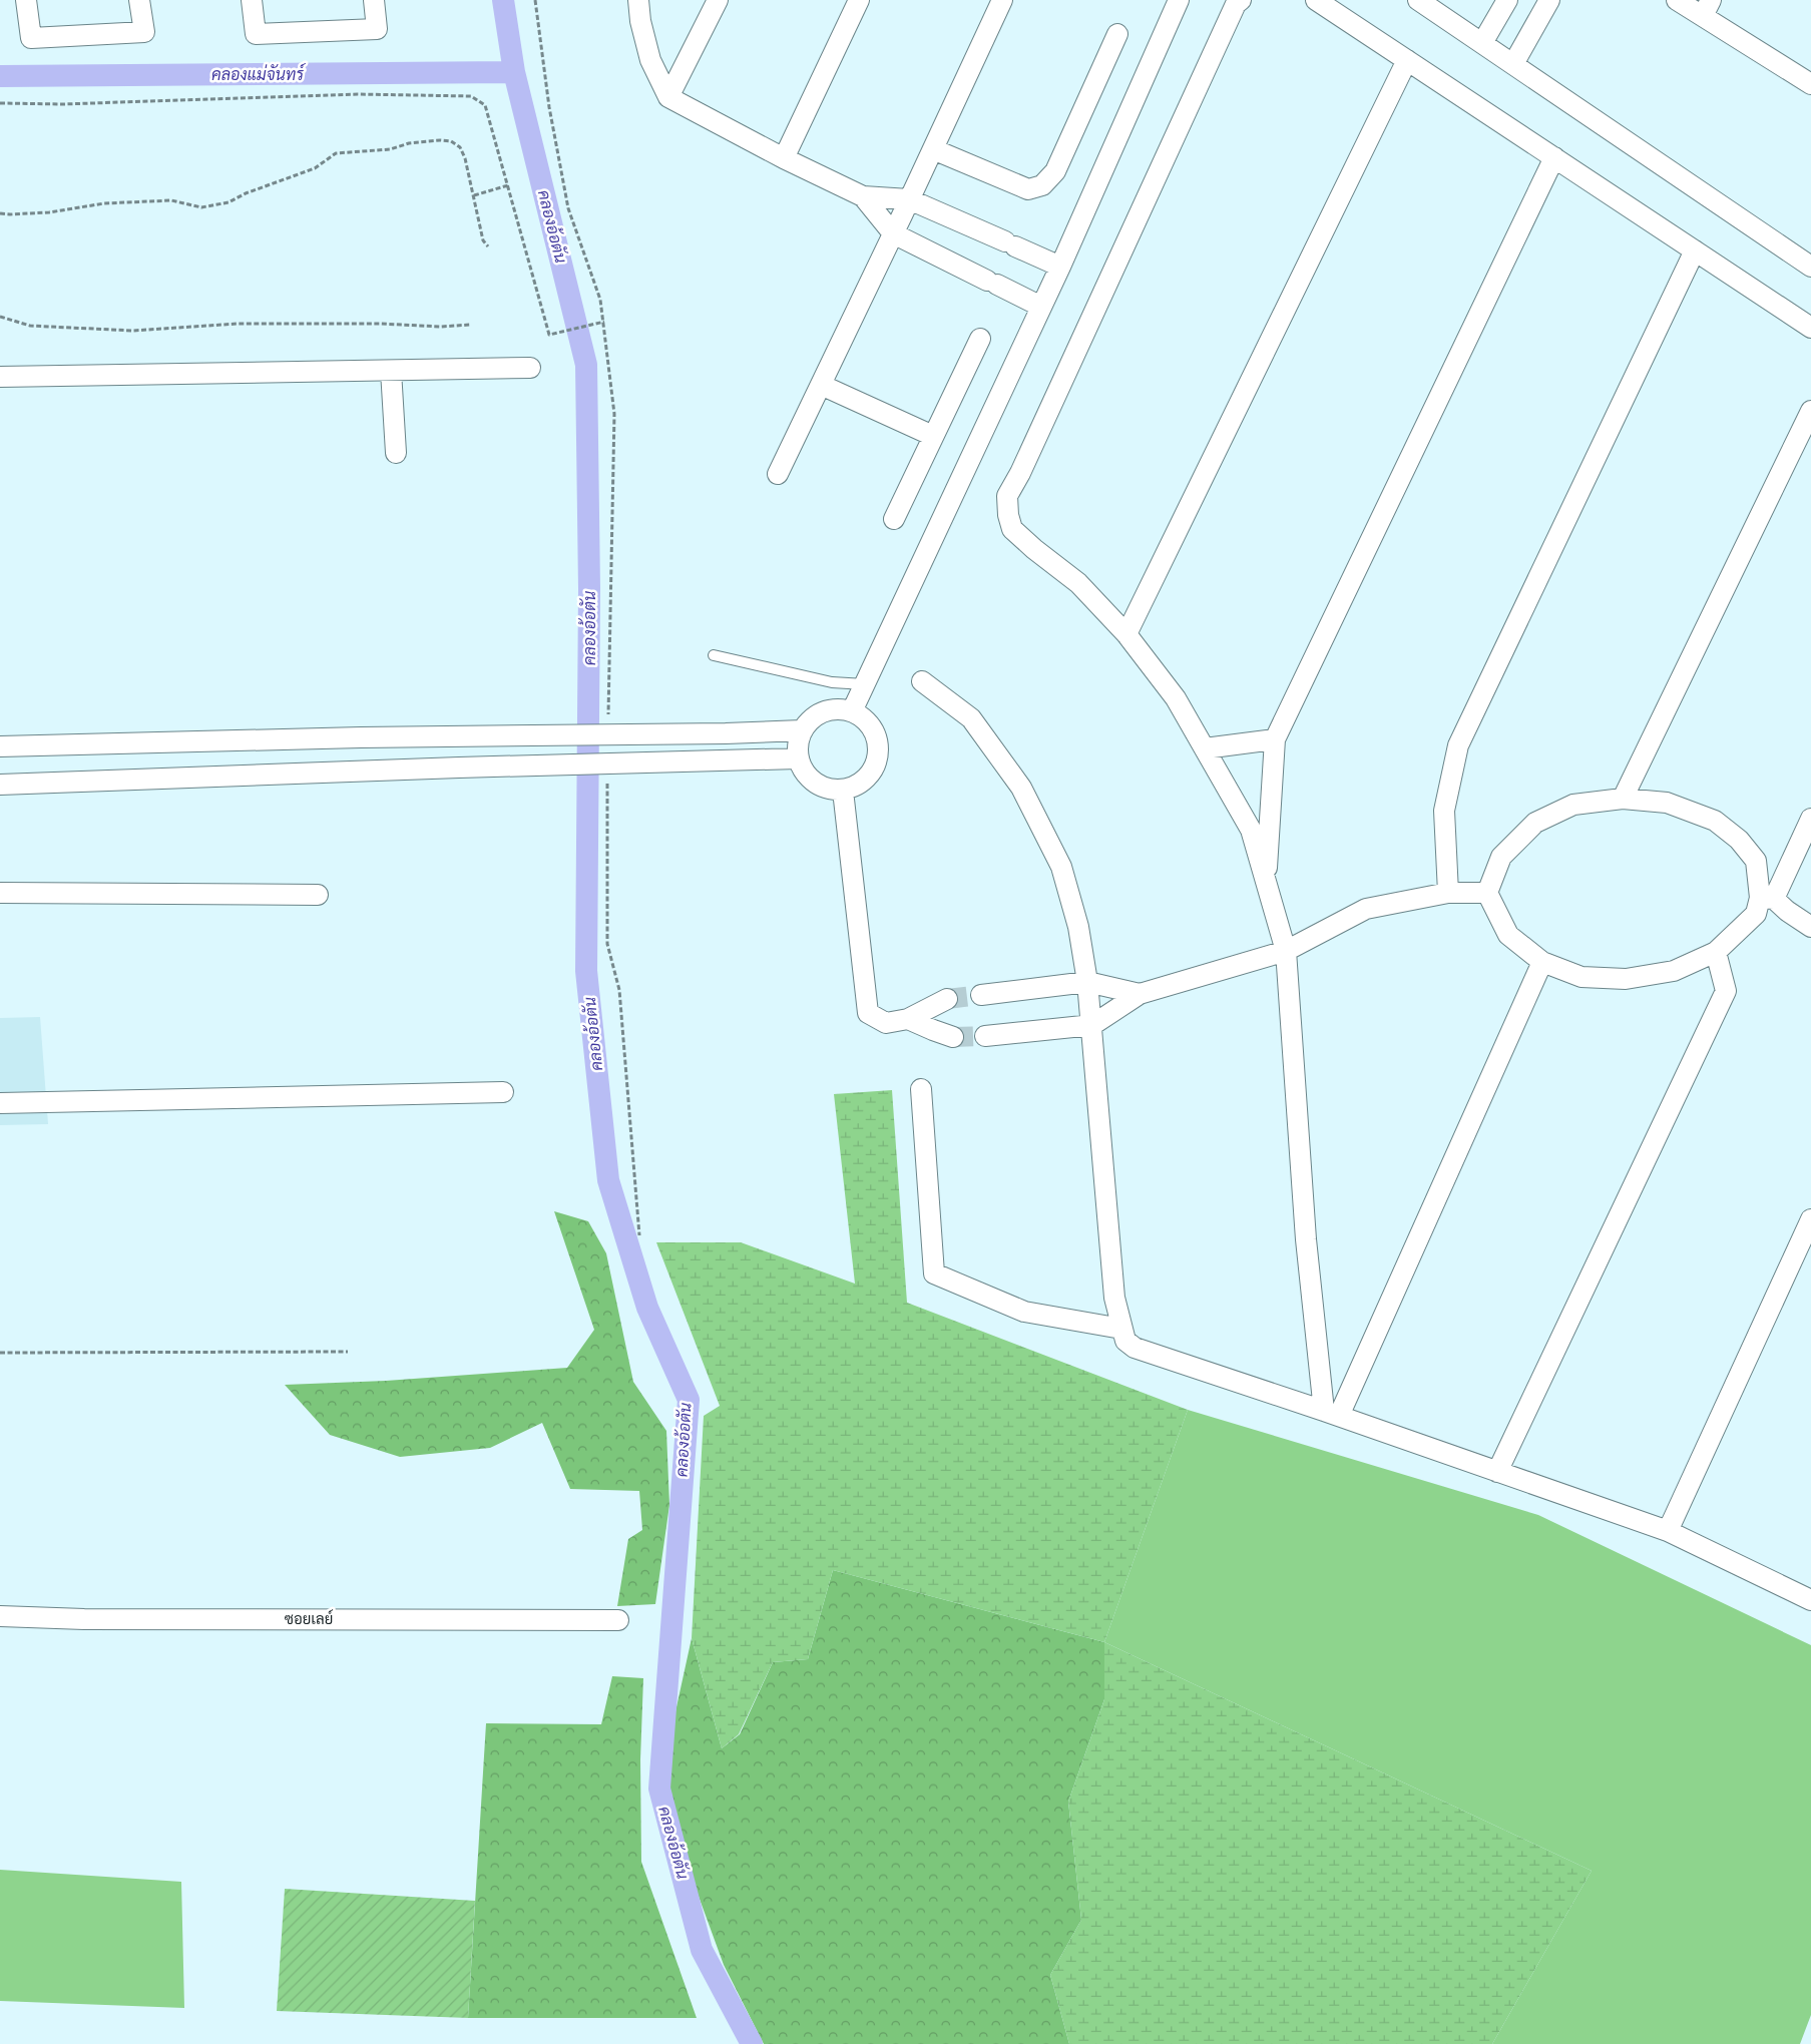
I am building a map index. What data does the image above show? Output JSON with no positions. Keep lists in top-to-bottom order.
{
  "streets": {
    "street": ["ซอยเลย์"]
  },
  "water": ["คลองแม่จันทร์", "คลองอ้อตัน"]
}
